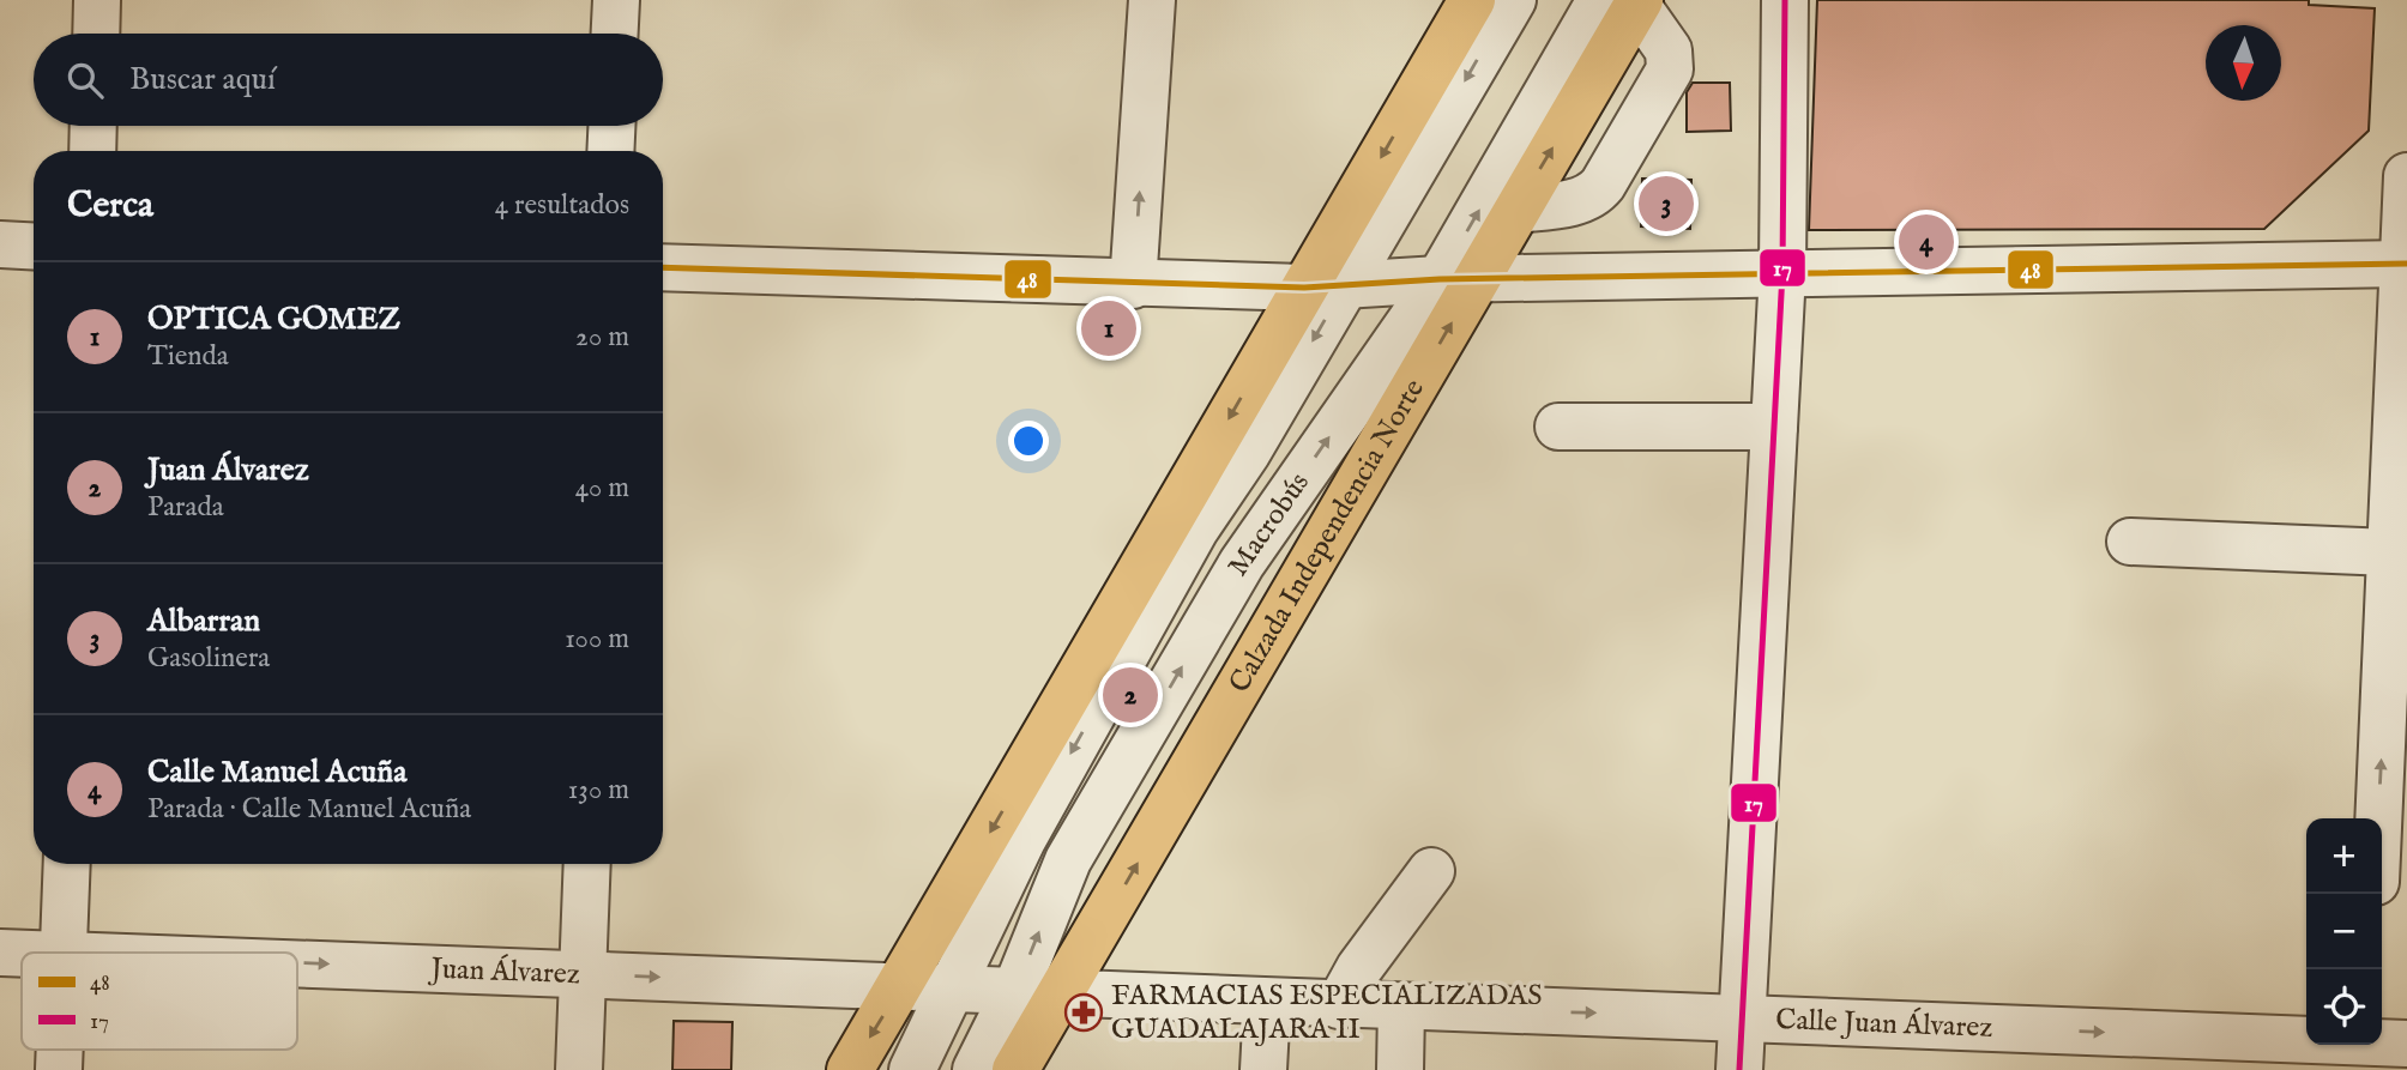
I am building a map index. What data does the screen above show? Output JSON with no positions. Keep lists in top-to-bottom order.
{
  "streets": {
    "main road": ["Calzada Independencia Norte"],
    "street": ["Macrobús", "Juan Álvarez", "Calle Juan Álvarez"]
  },
  "crossings": [
    ["Macrobús", "Calzada Independencia Norte"],
    ["Macrobús", "Juan Álvarez"],
    ["Calzada Independencia Norte", "Juan Álvarez"],
    ["Calzada Independencia Norte", "Calle Juan Álvarez"],
    ["Juan Álvarez", "Calle Juan Álvarez"]
  ],
  "one_way": ["Juan Álvarez", "Calle Juan Álvarez"],
  "places": {
    "pharmacy": ["FARMACIAS ESPECIALIZADAS GUADALAJARA II"]
  },
  "lines": ["transit line 17", "transit line 48"],
  "legend": ["48", "17"],
  "north": "bottom",
  "page": {
    "search": "Buscar aquí",
    "heading": ["Cerca", "4 resultados"],
    "pins": [
      "3",
      "4",
      "1",
      "2"
    ],
    "list": [
      {
        "mark": "1",
        "name": "OPTICA GOMEZ",
        "note": "Tienda",
        "value": "20 m"
      },
      {
        "mark": "2",
        "name": "Juan Álvarez",
        "note": "Parada",
        "value": "40 m"
      },
      {
        "mark": "3",
        "name": "Albarran",
        "note": "Gasolinera",
        "value": "100 m"
      },
      {
        "mark": "4",
        "name": "Calle Manuel Acuña",
        "note": "Parada · Calle Manuel Acuña",
        "value": "130 m"
      }
    ],
    "map_buttons": ["+", "−"]
  }
}
